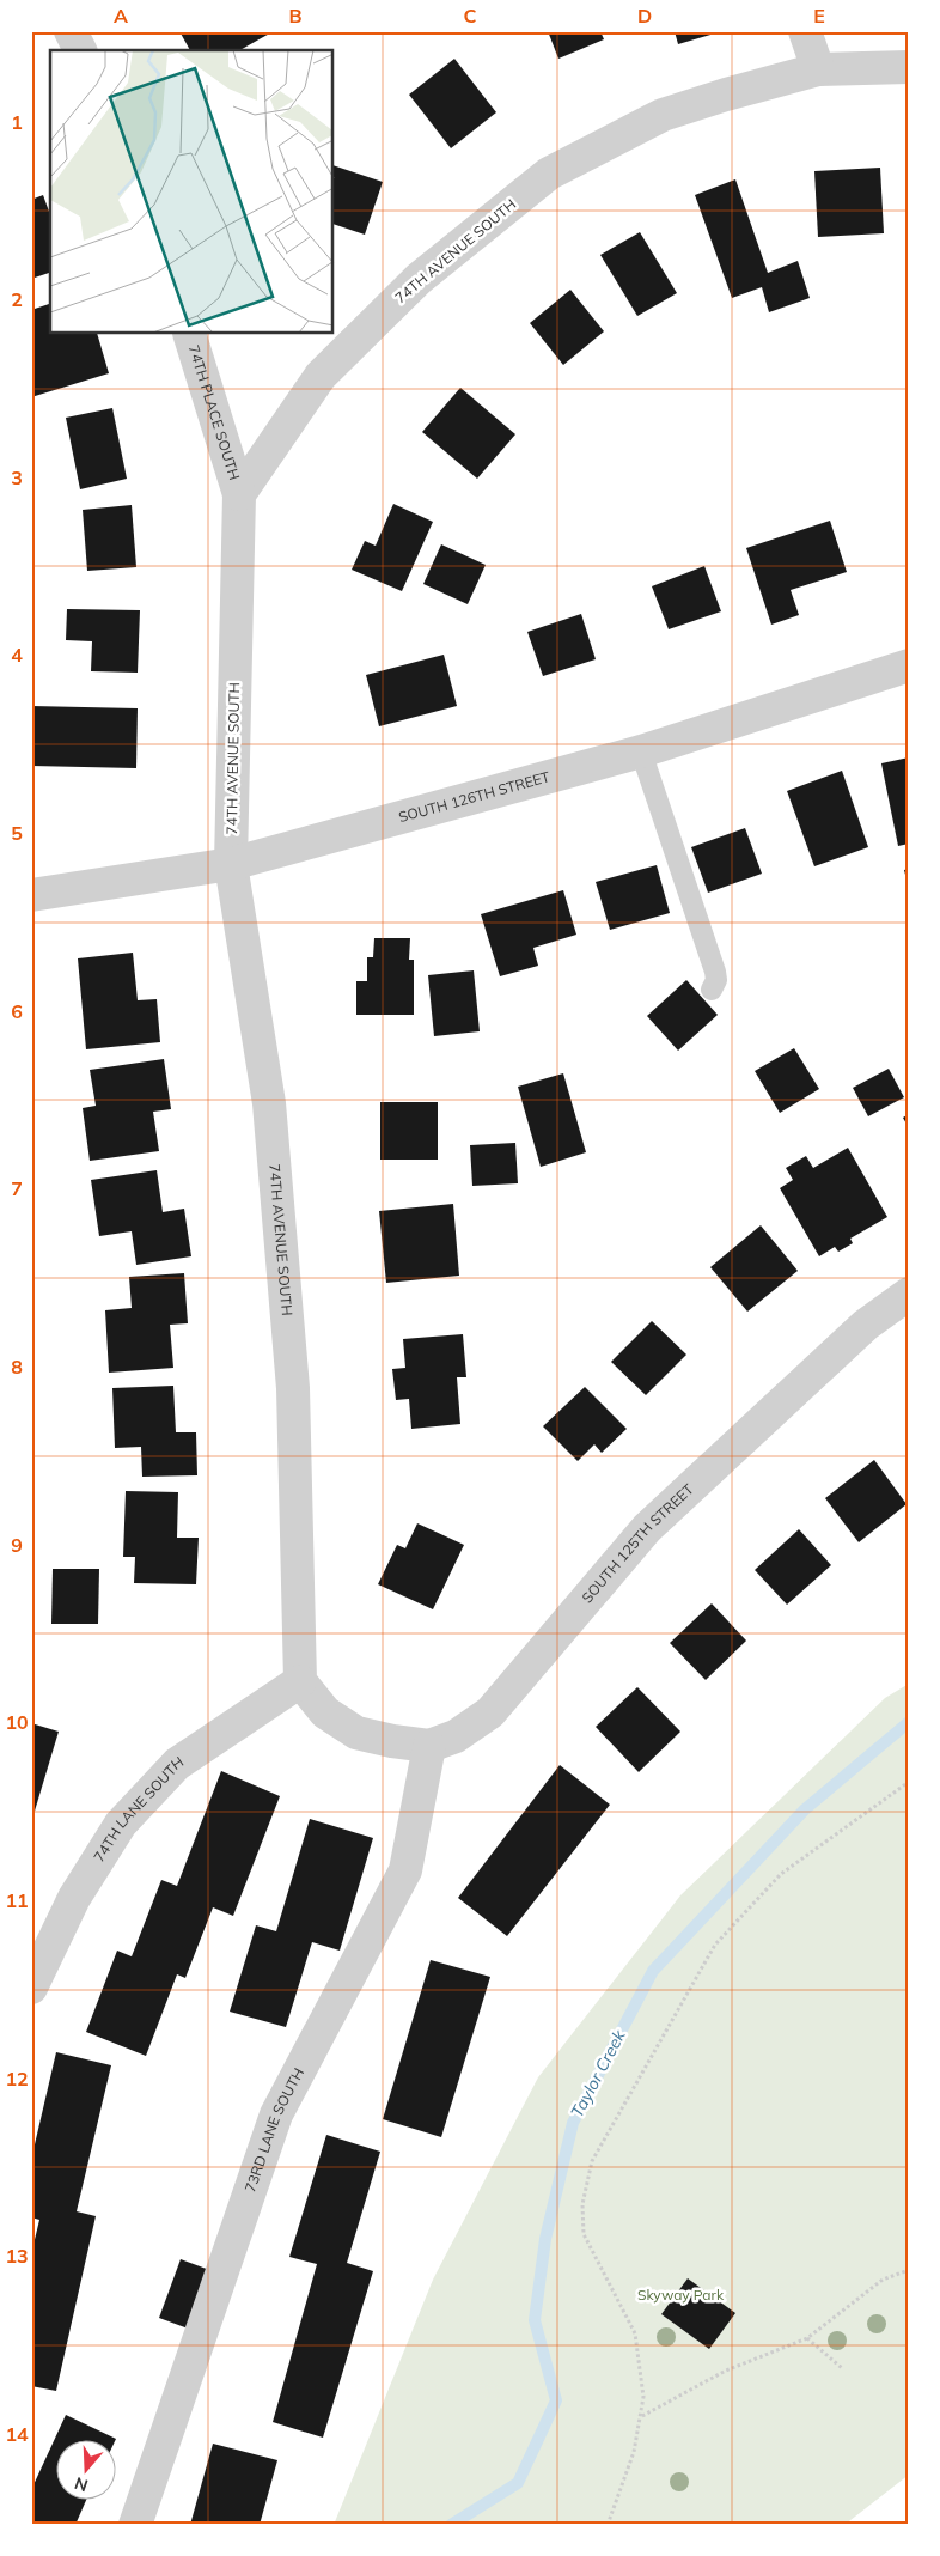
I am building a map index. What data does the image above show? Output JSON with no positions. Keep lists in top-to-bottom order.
{
  "streets": {
    "street": [
      "74TH AVENUE SOUTH",
      "74TH PLACE SOUTH",
      "SOUTH 126TH STREET",
      "SOUTH 125TH STREET",
      "74TH LANE SOUTH",
      "73RD LANE SOUTH"
    ]
  },
  "crossings": [
    ["74TH AVENUE SOUTH", "74TH PLACE SOUTH"],
    ["74TH AVENUE SOUTH", "SOUTH 126TH STREET"],
    ["74TH AVENUE SOUTH", "SOUTH 125TH STREET"],
    ["74TH AVENUE SOUTH", "74TH LANE SOUTH"],
    ["SOUTH 125TH STREET", "74TH LANE SOUTH"],
    ["SOUTH 125TH STREET", "73RD LANE SOUTH"]
  ],
  "water": ["Taylor Creek"],
  "parks": ["Skyway Park"],
  "north": "bottom",
  "grid": {
    "columns": [
      "A",
      "B",
      "C",
      "D",
      "E"
    ],
    "rows": [
      "1",
      "2",
      "3",
      "4",
      "5",
      "6",
      "7",
      "8",
      "9",
      "10",
      "11",
      "12",
      "13",
      "14"
    ]
  }
}
